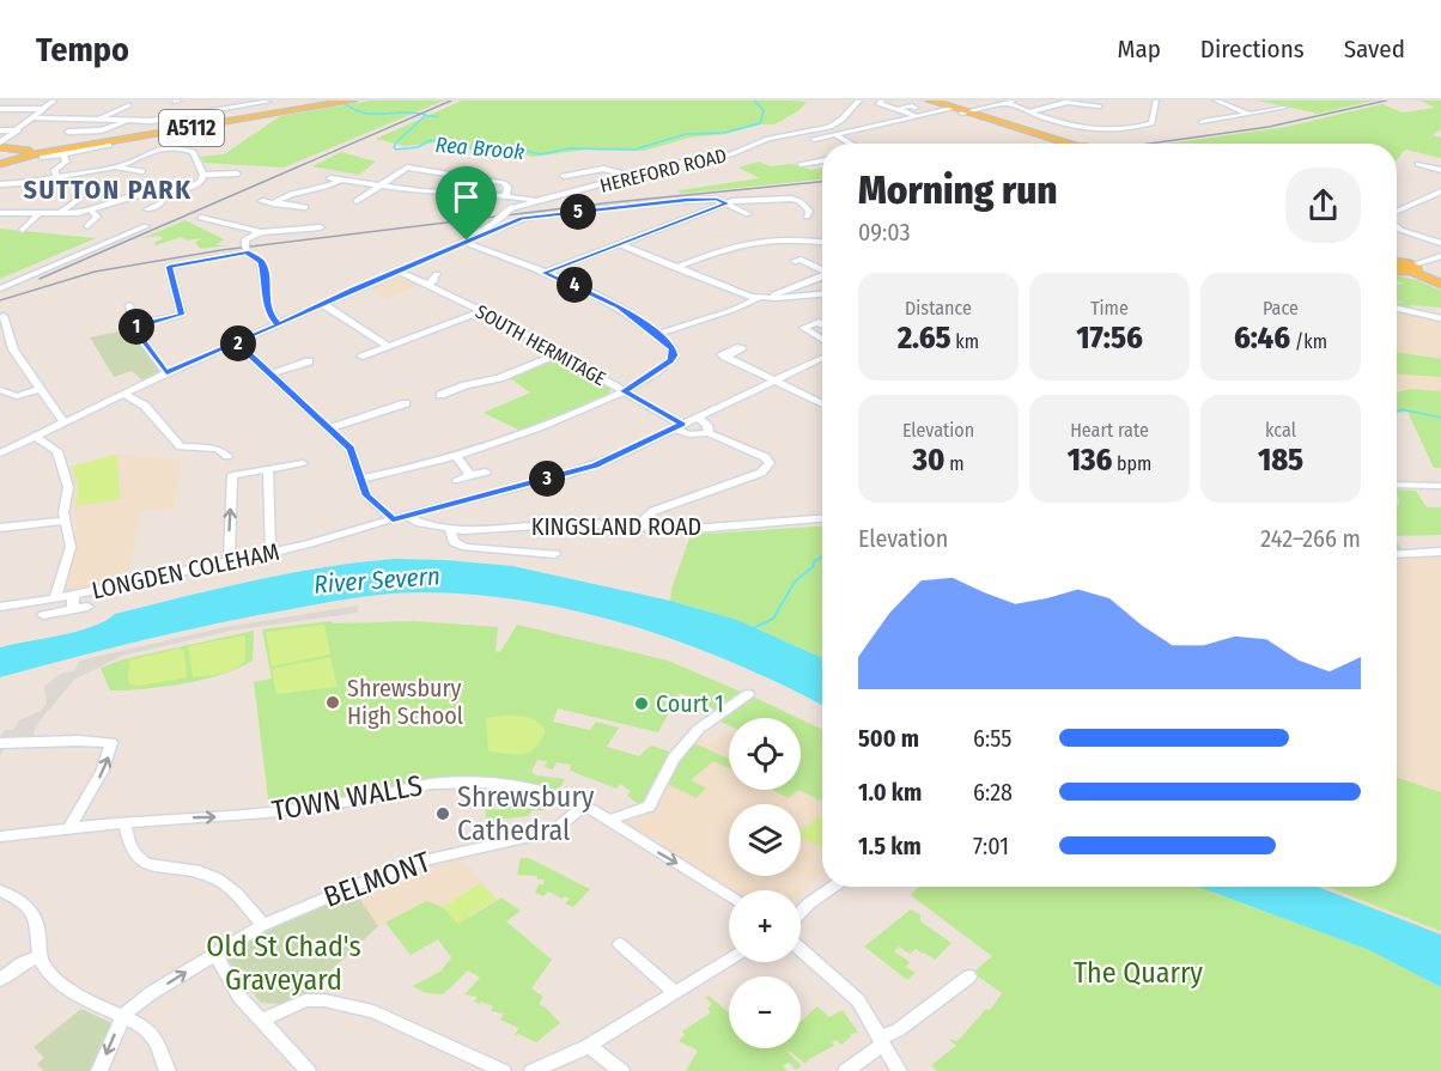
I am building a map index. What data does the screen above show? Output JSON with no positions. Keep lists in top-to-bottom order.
{
  "streets": {
    "main road": ["A5112"],
    "street": [
      "HEREFORD ROAD",
      "SOUTH HERMITAGE",
      "KINGSLAND ROAD",
      "LONGDEN COLEHAM",
      "TOWN WALLS",
      "BELMONT"
    ]
  },
  "crossings": [
    ["SOUTH HERMITAGE", "LONGDEN COLEHAM"],
    ["KINGSLAND ROAD", "LONGDEN COLEHAM"],
    ["TOWN WALLS", "BELMONT"]
  ],
  "one_way": ["TOWN WALLS"],
  "districts": ["SUTTON PARK"],
  "water": ["Rea Brook", "River Severn"],
  "parks": ["Old St Chad's Graveyard", "The Quarry"],
  "places": ["Shrewsbury High School", "Court 1", "Shrewsbury Cathedral"],
  "page": {
    "header": "Tempo",
    "nav": ["Map", "Directions", "Saved"],
    "heading": ["Morning run", "09:03"],
    "pins": [
      "5",
      "4",
      "1",
      "2",
      "3"
    ],
    "stats": [
      ["Distance", "2.65 km"],
      ["Time", "17:56"],
      ["Pace", "6:46 /km"],
      ["Elevation", "30 m"],
      ["Heart rate", "136 bpm"],
      ["kcal", "185"]
    ],
    "chart": ["Elevation", "242–266 m"],
    "list": [
      {
        "name": "500 m",
        "note": "6:55"
      },
      {
        "name": "1.0 km",
        "note": "6:28"
      },
      {
        "name": "1.5 km",
        "note": "7:01"
      }
    ],
    "map_buttons": ["+", "−"]
  }
}
